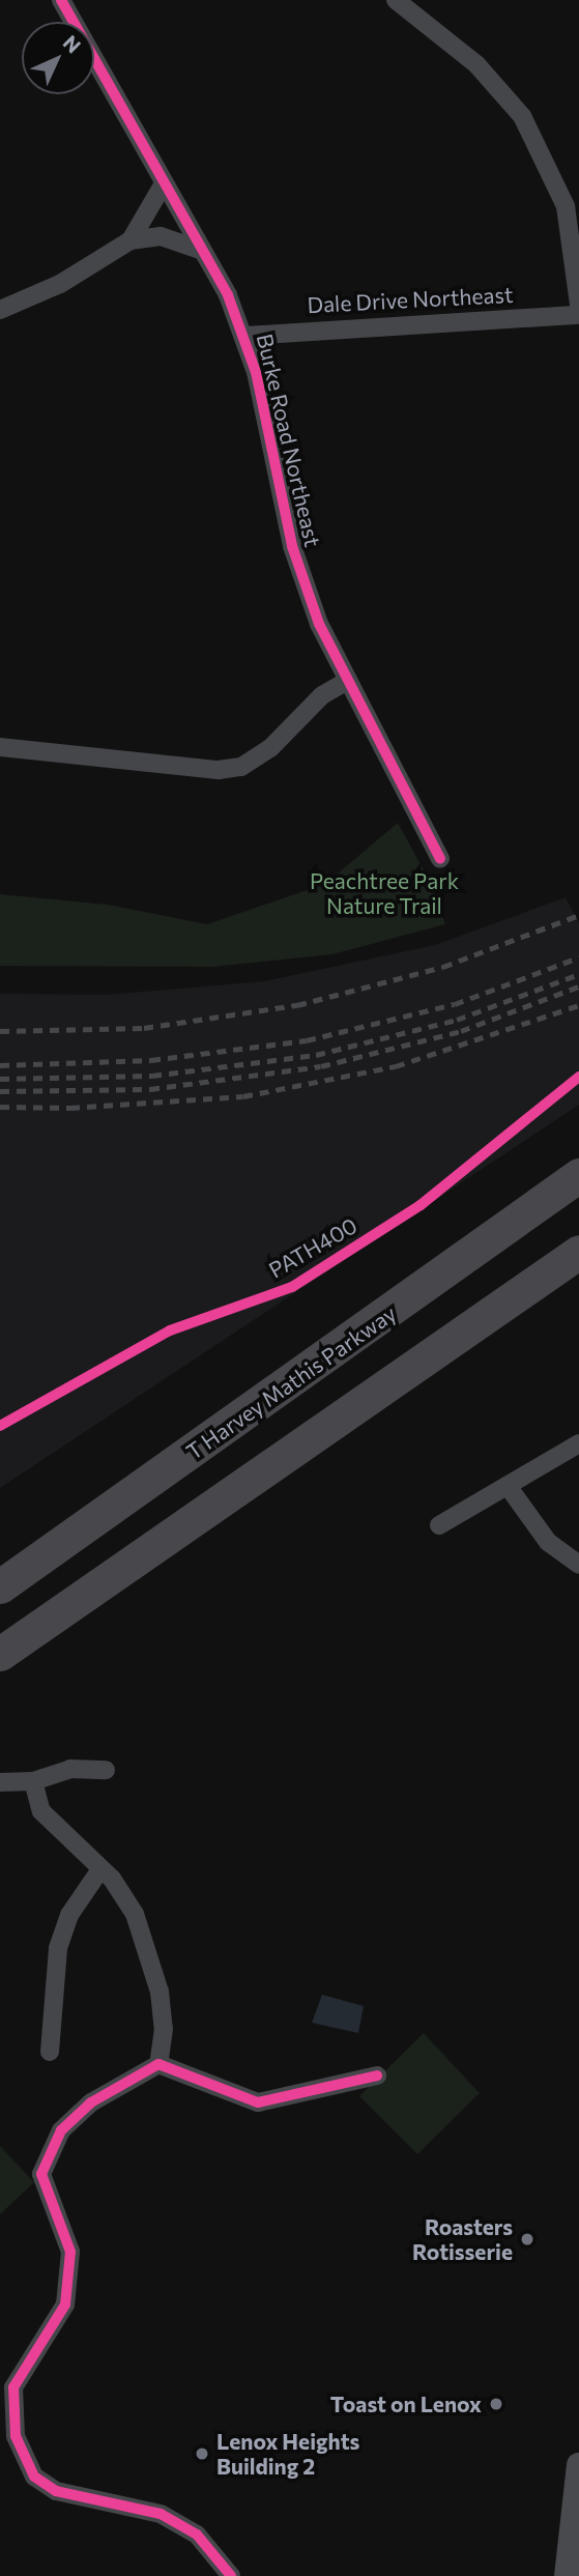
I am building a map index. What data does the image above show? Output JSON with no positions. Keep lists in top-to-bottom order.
{
  "streets": {
    "highway": ["T Harvey Mathis Parkway"],
    "street": ["Dale Drive Northeast", "Burke Road Northeast"],
    "cycle path": ["PATH400"]
  },
  "crossings": [
    ["Dale Drive Northeast", "Burke Road Northeast"]
  ],
  "parks": ["Peachtree Park Nature Trail"],
  "places": ["Roasters Rotisserie", "Toast on Lenox", "Lenox Heights Building 2"],
  "north": "top right"
}
